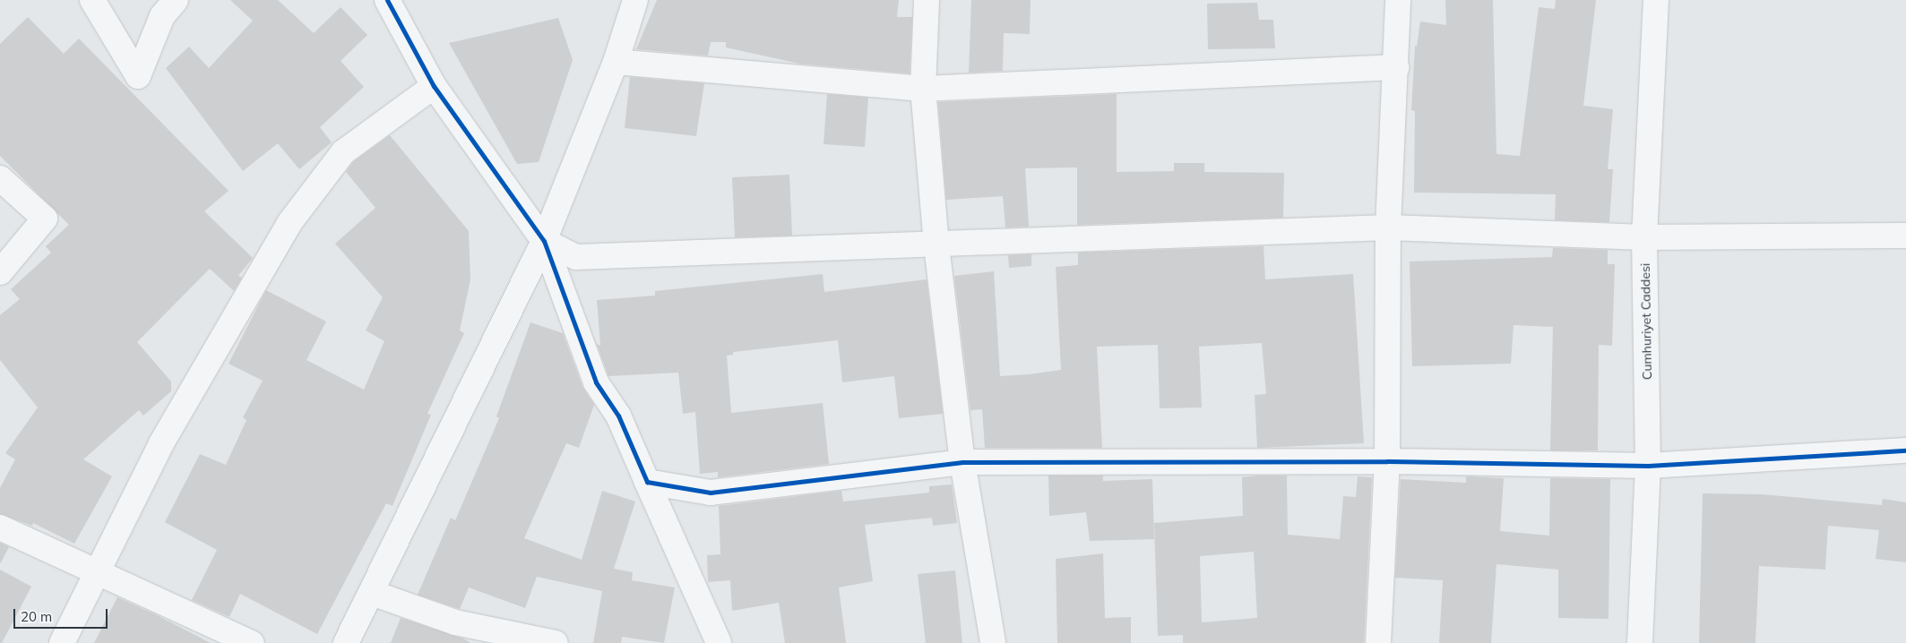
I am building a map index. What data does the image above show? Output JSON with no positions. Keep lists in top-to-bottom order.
{
  "streets": {
    "street": ["Cumhuriyet Caddesi"]
  },
  "scale_bar": "20 m"
}
